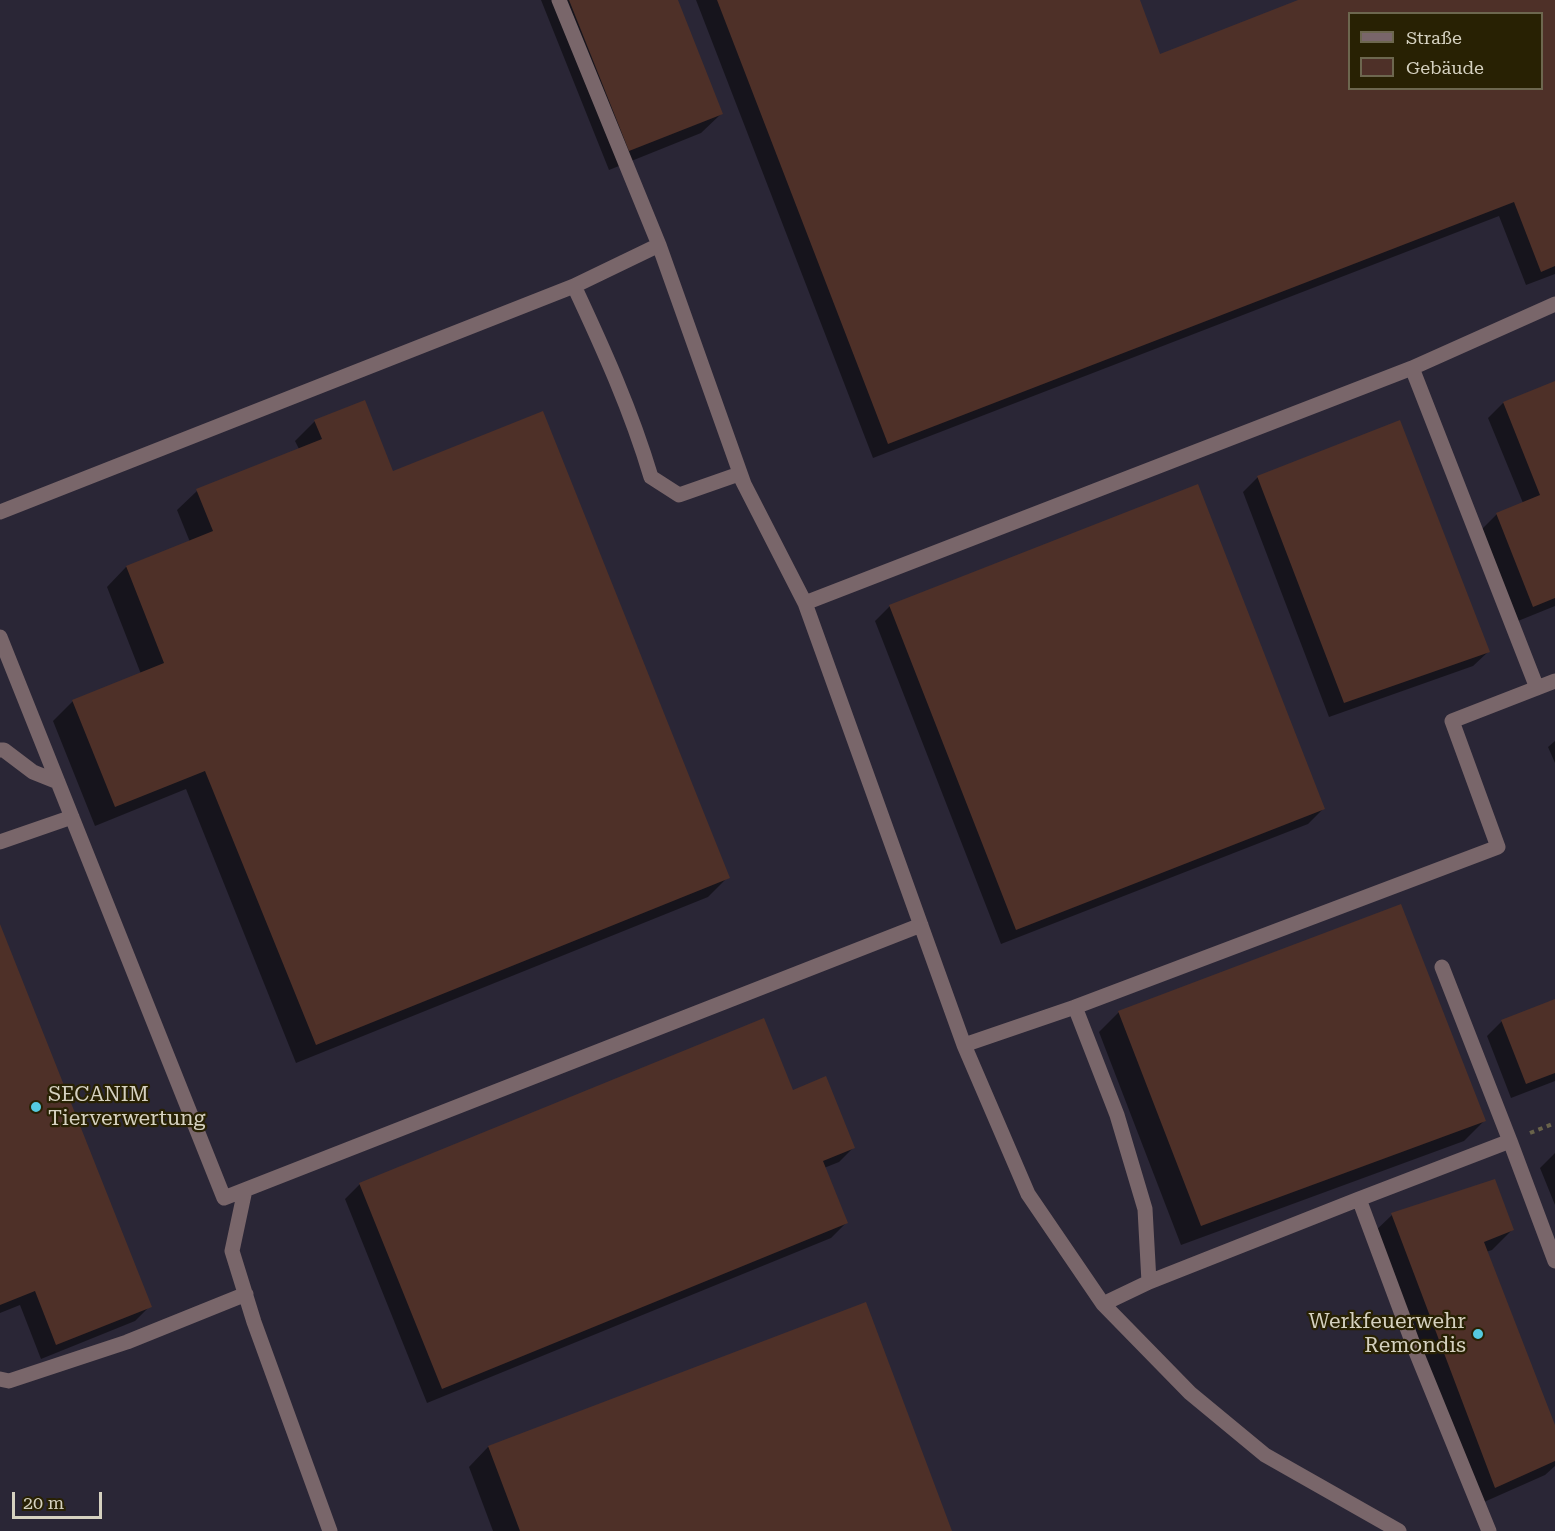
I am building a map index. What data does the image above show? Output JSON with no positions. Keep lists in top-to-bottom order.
{
  "places": ["SECANIM Tierverwertung", "Werkfeuerwehr Remondis"],
  "legend": ["Straße", "Gebäude"],
  "scale_bar": "20 m"
}
